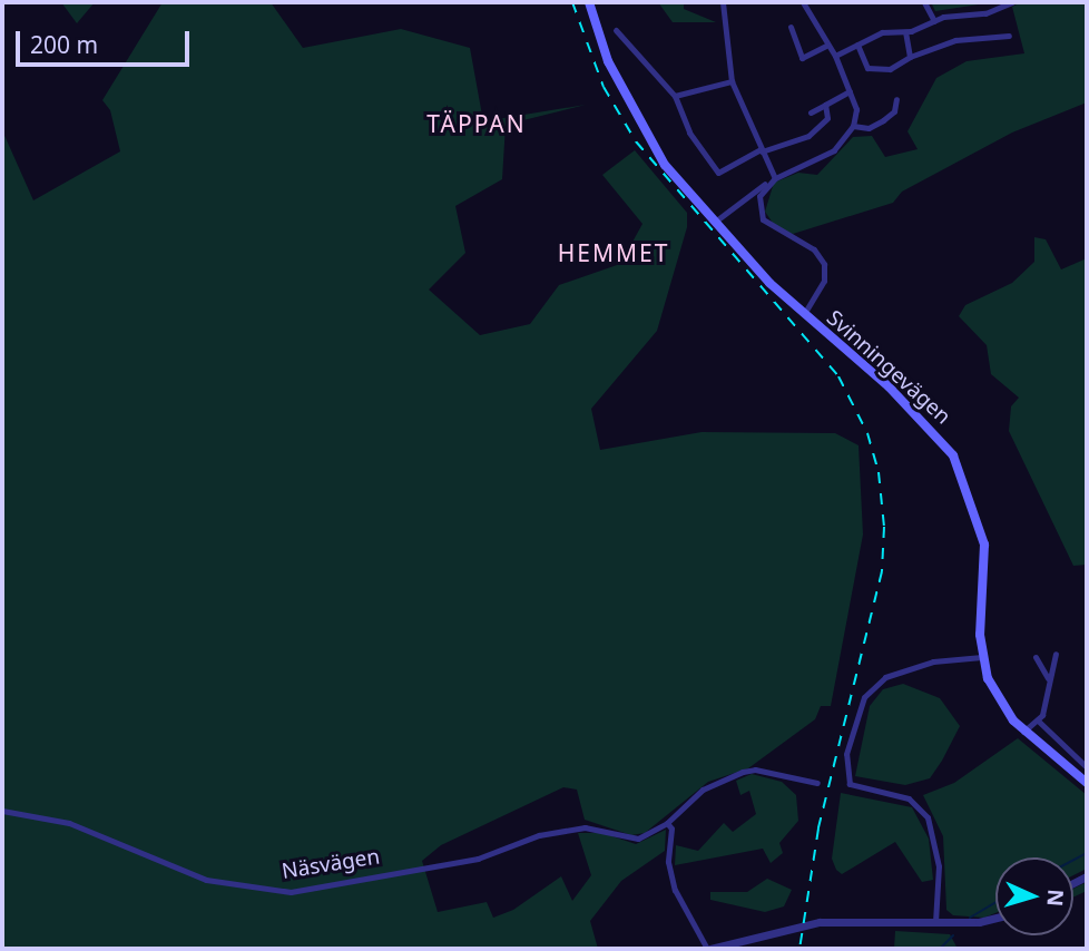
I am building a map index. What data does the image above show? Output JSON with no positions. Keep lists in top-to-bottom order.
{
  "streets": {
    "main road": ["Svinningevägen"],
    "street": ["Näsvägen"]
  },
  "districts": ["TÄPPAN", "HEMMET"],
  "scale_bar": "200 m",
  "north": "right"
}
